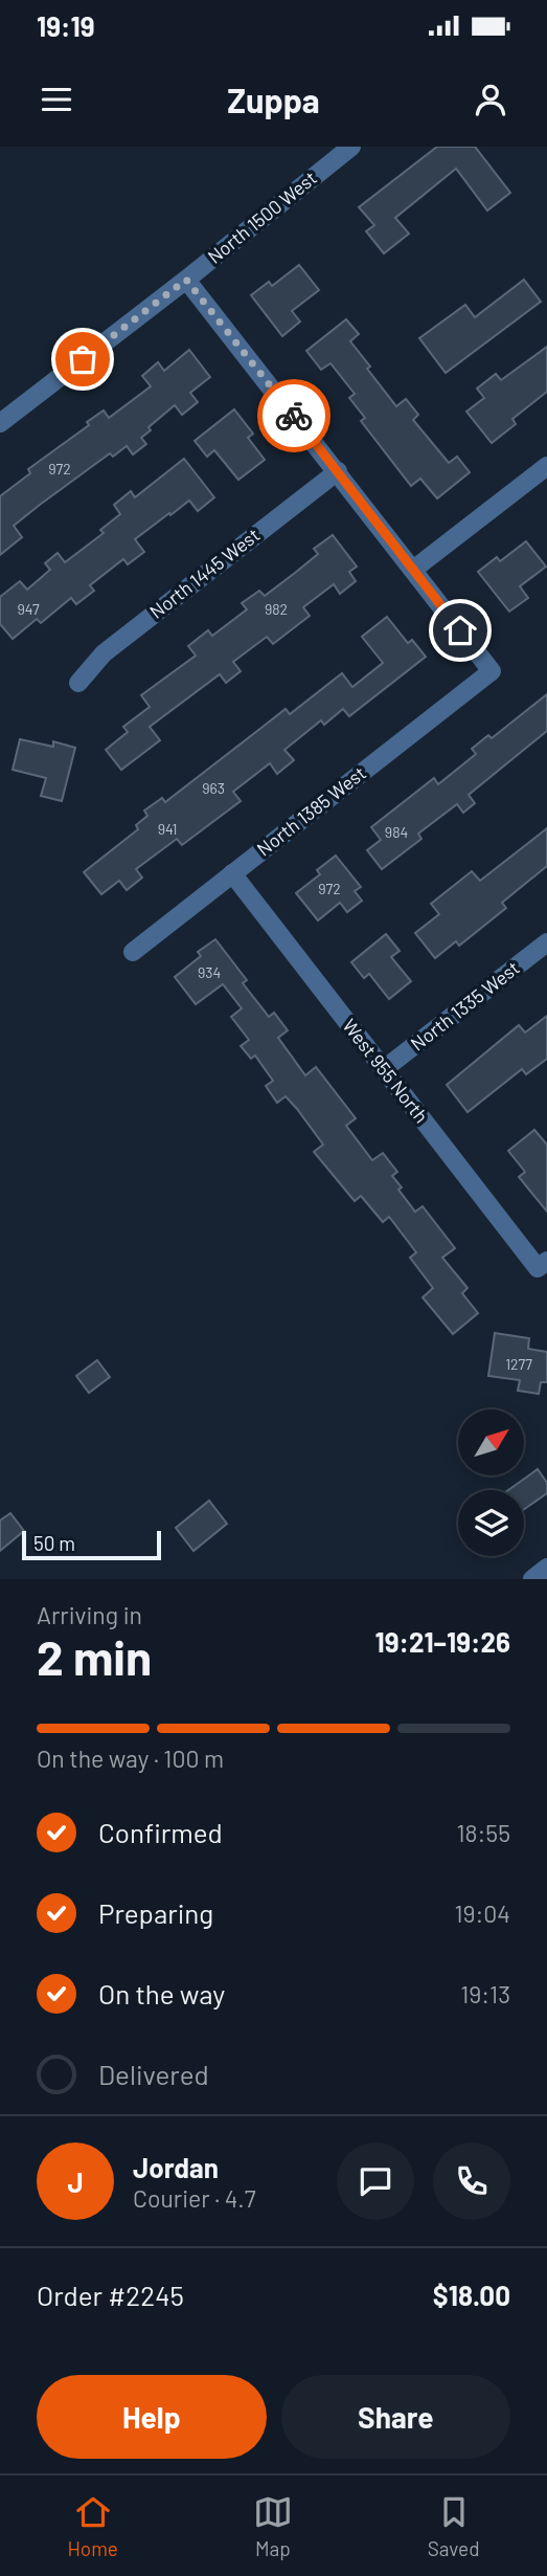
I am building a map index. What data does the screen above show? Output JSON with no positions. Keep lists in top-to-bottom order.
{
  "streets": {
    "street": [
      "North 1500 West",
      "North 1445 West",
      "North 1385 West",
      "North 1335 West",
      "West 955 North"
    ]
  },
  "crossings": [
    ["North 1385 West", "West 955 North"],
    ["North 1335 West", "West 955 North"]
  ],
  "house_numbers": [
    "972",
    "947",
    "982",
    "963",
    "941",
    "984",
    "972",
    "934",
    "1277"
  ],
  "scale_bar": "50 m",
  "north": "top right",
  "page": {
    "status": "19:19",
    "header": "Zuppa",
    "scale": "50 m",
    "heading": ["2 min", "Arriving in", "19:21–19:26"],
    "panel": [
      "Jordan",
      "Courier · 4.7",
      "Order #2245",
      "$18.00"
    ],
    "bar": "On the way · 100 m",
    "list": [
      ["Confirmed", "18:55"],
      ["Preparing", "19:04"],
      ["On the way", "19:13"],
      "Delivered"
    ],
    "round": "J",
    "buttons": ["Help", "Share"],
    "tabs": ["Home", "Map", "Saved"]
  }
}
